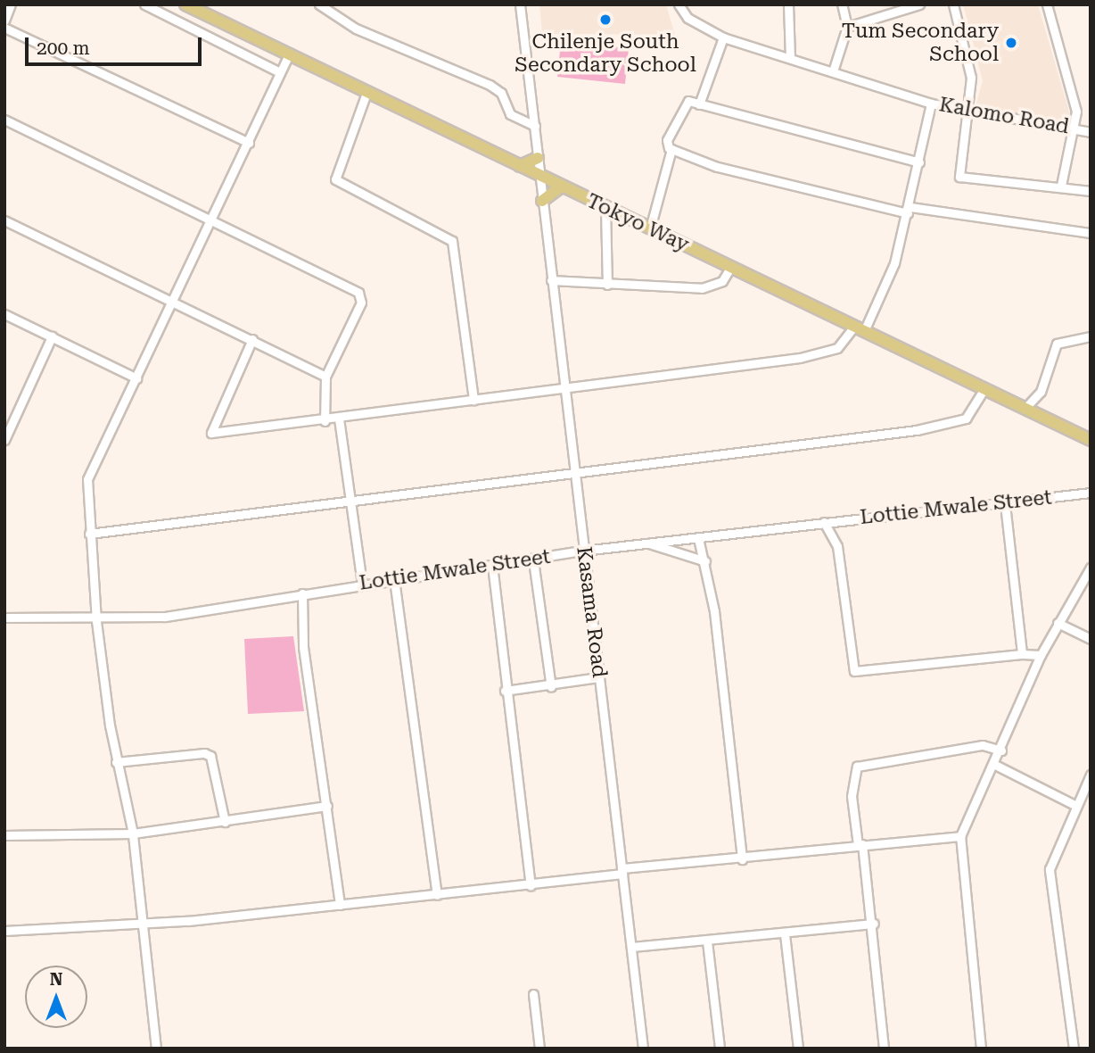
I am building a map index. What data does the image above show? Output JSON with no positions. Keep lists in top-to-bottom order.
{
  "streets": {
    "main road": ["Tokyo Way"],
    "street": ["Kalomo Road", "Lottie Mwale Street", "Kasama Road"]
  },
  "crossings": [
    ["Tokyo Way", "Kasama Road"],
    ["Lottie Mwale Street", "Kasama Road"]
  ],
  "places": ["Chilenje South Secondary School", "Tum Secondary School"],
  "scale_bar": "200 m",
  "north": "top"
}
